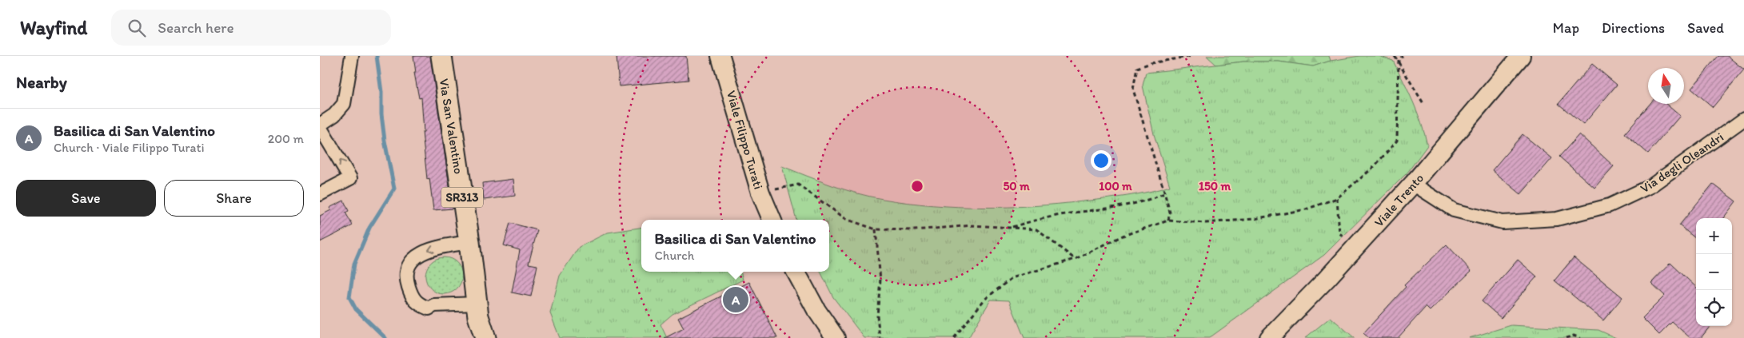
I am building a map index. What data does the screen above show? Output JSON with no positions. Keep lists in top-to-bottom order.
{
  "streets": {
    "main road": ["Via San Valentino", "SR313"],
    "street": ["Viale Filippo Turati", "Via degli Oleandri", "Viale Trento"]
  },
  "crossings": [
    ["Via degli Oleandri", "Viale Trento"]
  ],
  "north": "top",
  "page": {
    "header": "Wayfind",
    "search": "Search here",
    "nav": ["Map", "Directions", "Saved"],
    "heading": "Nearby",
    "list": [
      {
        "mark": "A",
        "name": "Basilica di San Valentino",
        "note": "Church · Viale Filippo Turati",
        "value": "200 m"
      }
    ],
    "buttons": ["Save", "Share"],
    "map_buttons": ["+", "−"],
    "popup": ["Basilica di San Valentino", "Church"],
    "pins": "A"
  },
  "rings": ["50 m", "100 m", "150 m"]
}
